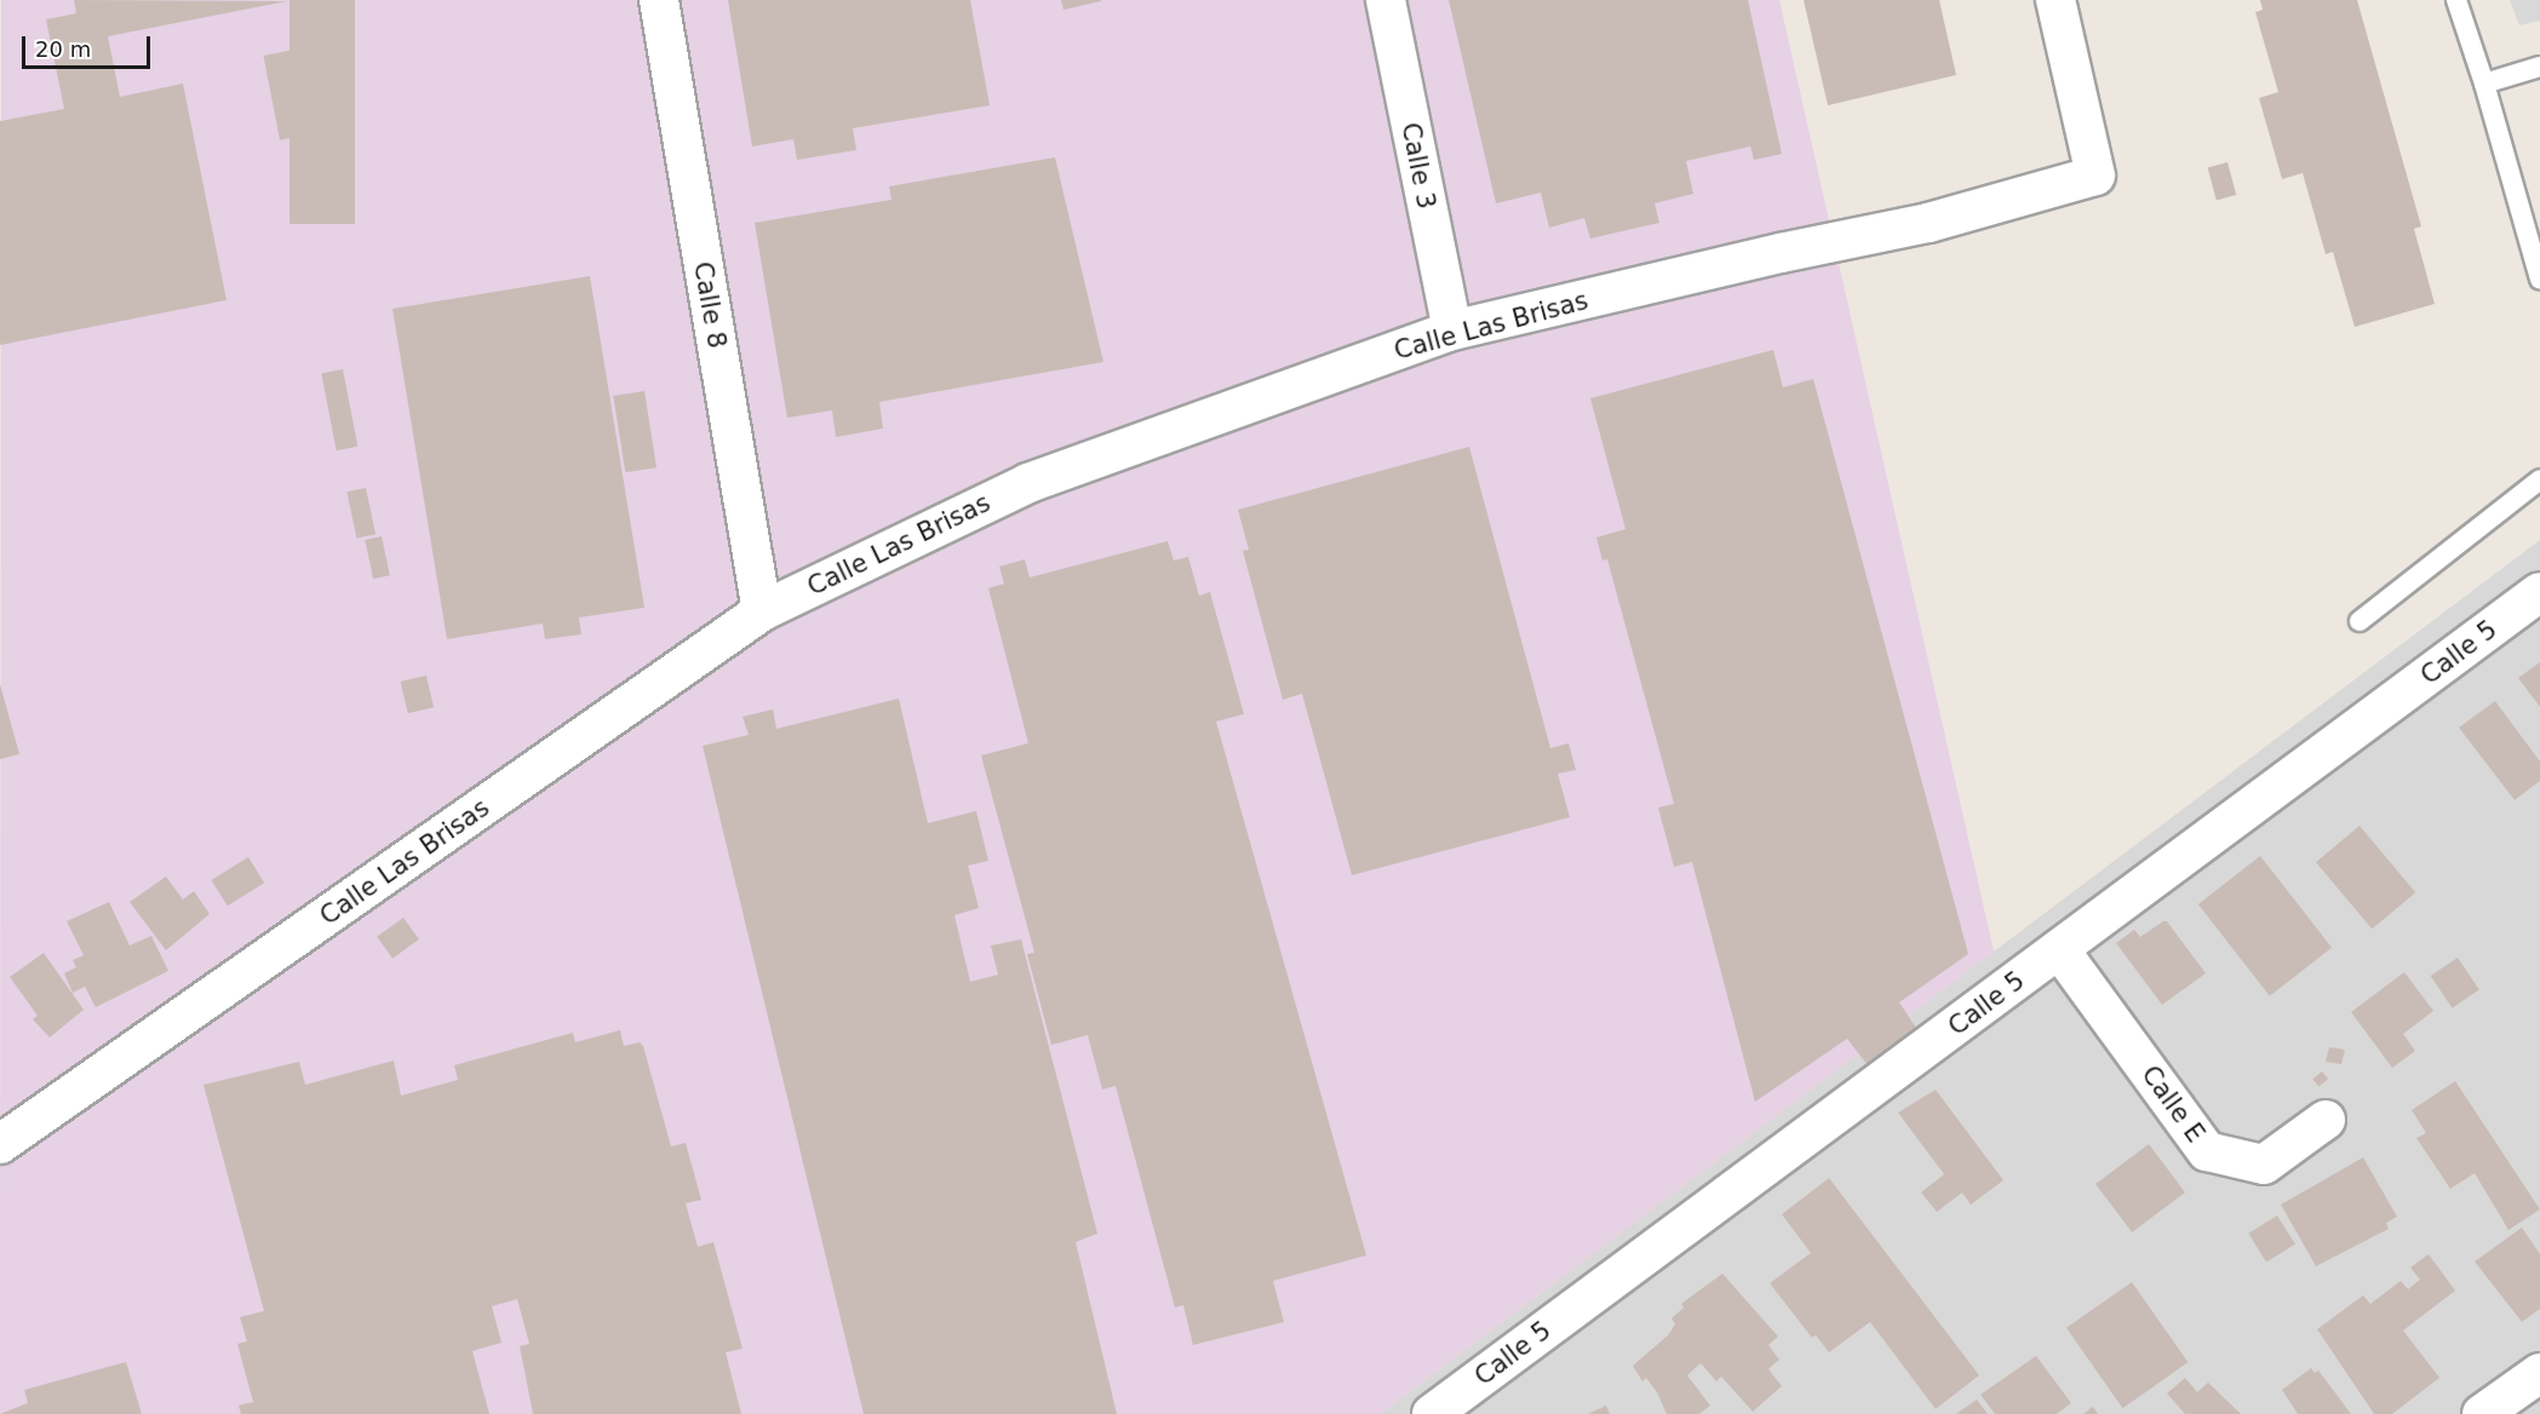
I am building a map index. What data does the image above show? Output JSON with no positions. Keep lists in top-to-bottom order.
{
  "streets": {
    "street": [
      "Calle 3",
      "Calle 8",
      "Calle Las Brisas",
      "Calle 5",
      "Calle E"
    ]
  },
  "crossings": [
    ["Calle 3", "Calle Las Brisas"],
    ["Calle 8", "Calle Las Brisas"],
    ["Calle 5", "Calle E"]
  ],
  "scale_bar": "20 m"
}
